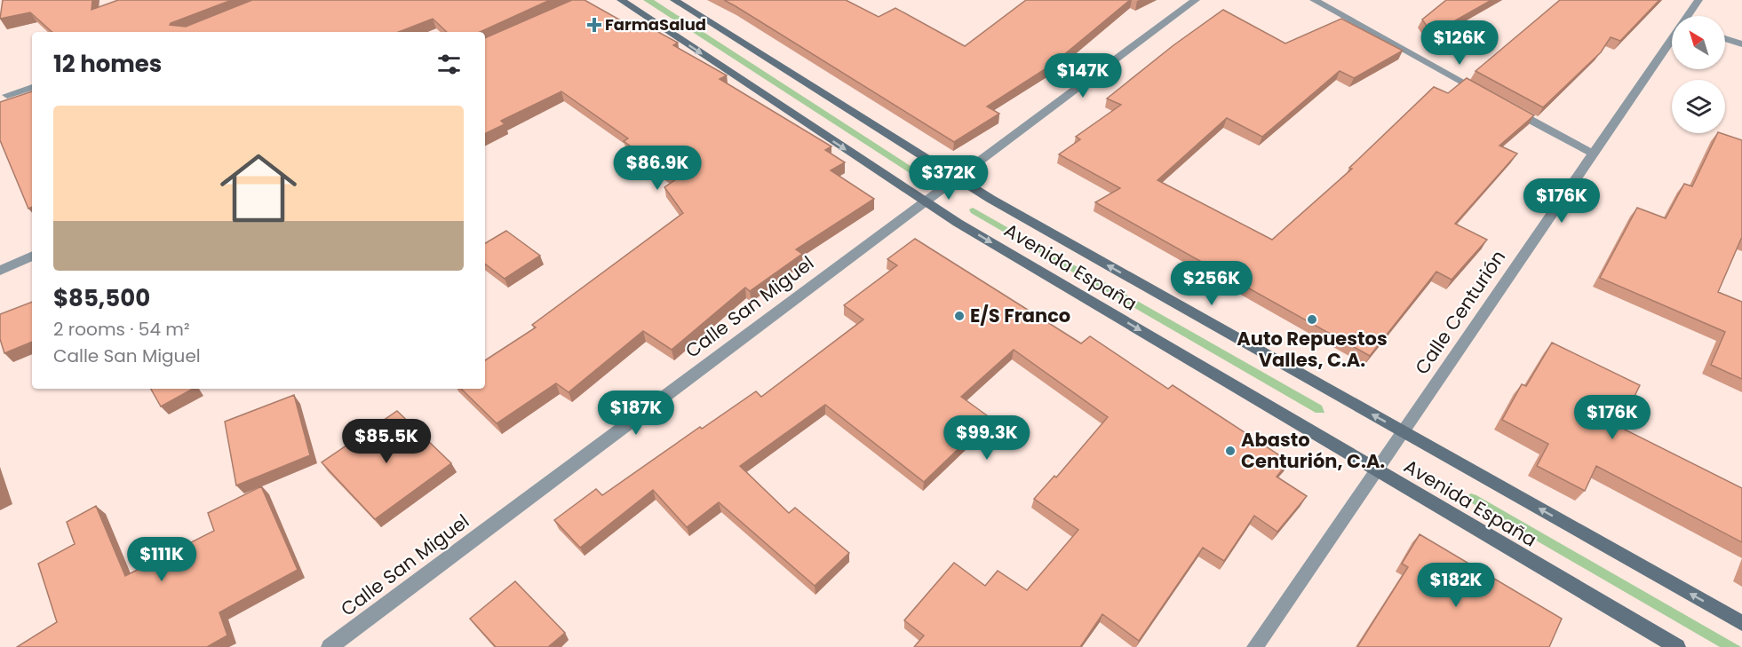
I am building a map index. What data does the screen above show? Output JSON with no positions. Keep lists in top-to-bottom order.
{
  "streets": {
    "main road": ["Avenida España"],
    "street": ["Calle San Miguel", "Calle Centurión"]
  },
  "crossings": [
    ["Avenida España", "Calle San Miguel"],
    ["Avenida España", "Calle Centurión"]
  ],
  "places": {
    "health": ["FarmaSalud"],
    "other": ["E/S Franco", "Auto Repuestos Valles, C.A.", "Abasto Centurión, C.A."]
  },
  "north": "top left",
  "page": {
    "price": [
      "$126K",
      "$147K",
      "$86.9K",
      "$372K",
      "$176K",
      "$256K",
      "$187K",
      "$176K",
      "$99.3K",
      "$85.5K",
      "$111K",
      "$182K"
    ],
    "heading": "12 homes",
    "list": [
      {
        "name": "$85,500",
        "note": "2 rooms · 54 m² · Calle San Miguel"
      }
    ]
  }
}
